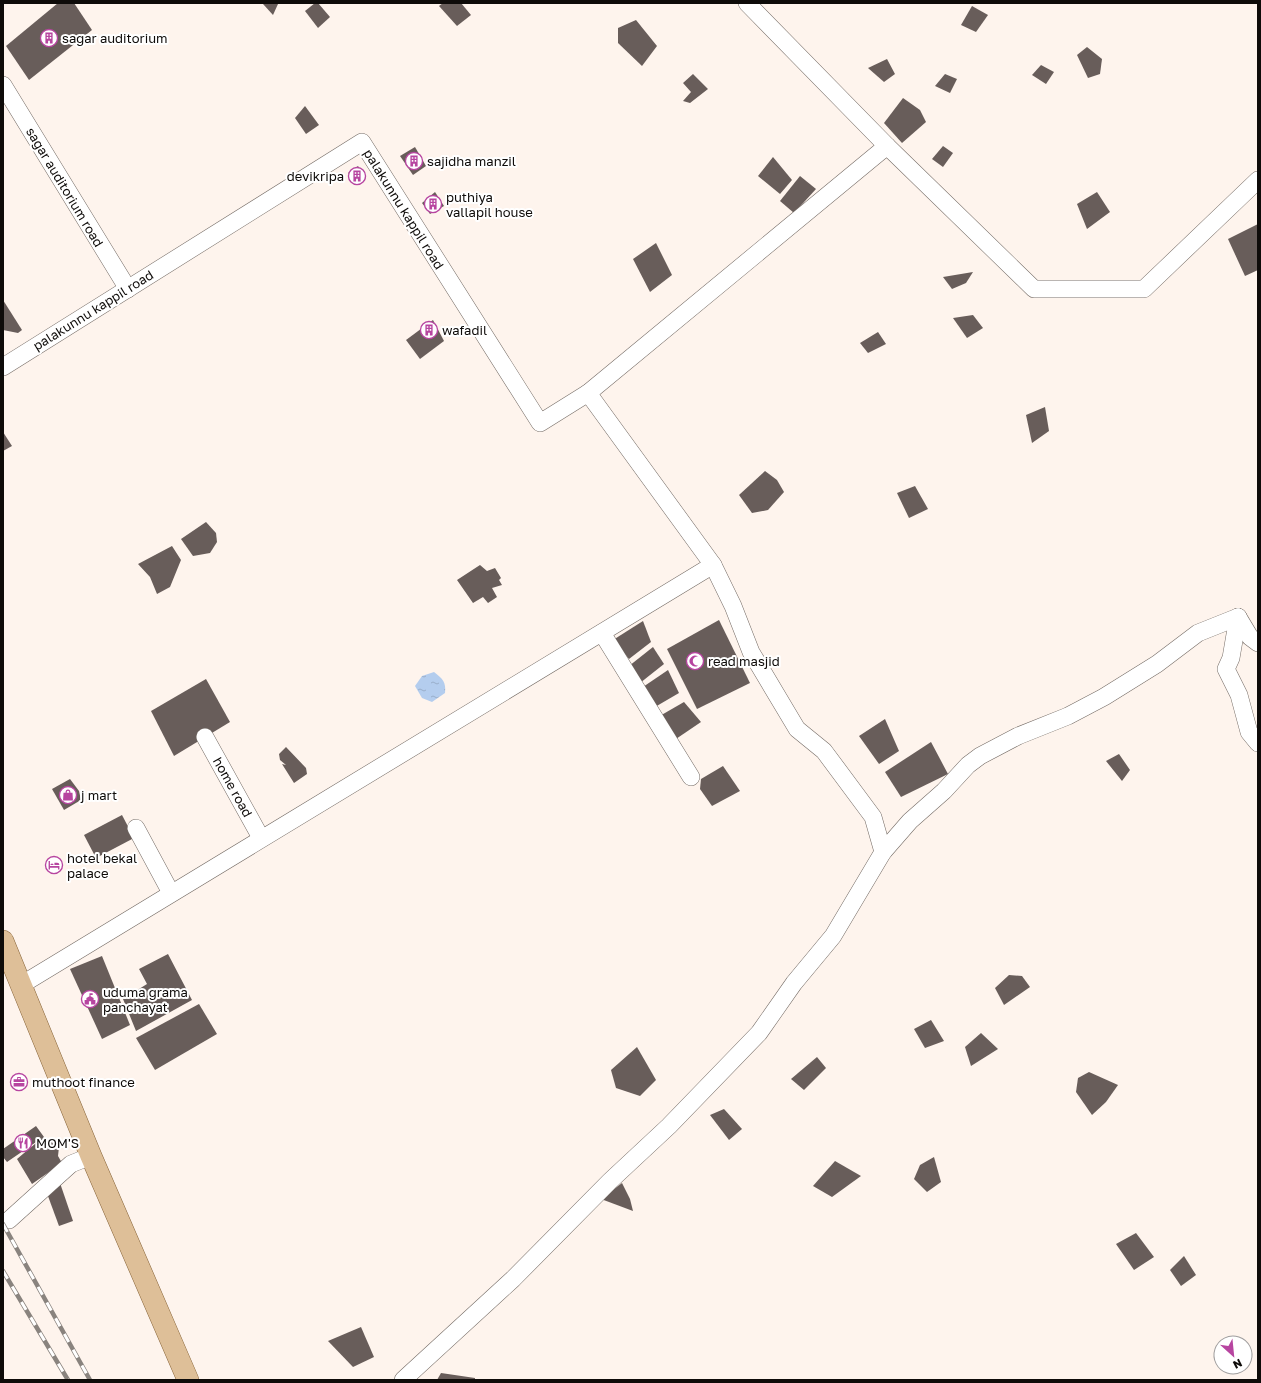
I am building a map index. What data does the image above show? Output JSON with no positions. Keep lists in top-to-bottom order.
{
  "streets": {
    "street": ["sagar auditorium road", "palakunnu kappil road", "home road"]
  },
  "crossings": [
    ["sagar auditorium road", "palakunnu kappil road"]
  ],
  "places": {
    "building": [
      "sagar auditorium",
      "sajidha manzil",
      "devikripa",
      "puthiya vallapil house",
      "wafadil"
    ],
    "mosque": ["read masjid"],
    "shop": ["j mart"],
    "hotel": ["hotel bekal palace"],
    "public building": ["uduma grama panchayat"],
    "office": ["muthoot finance"],
    "restaurant": ["MOM'S"]
  },
  "north": "bottom right"
}
